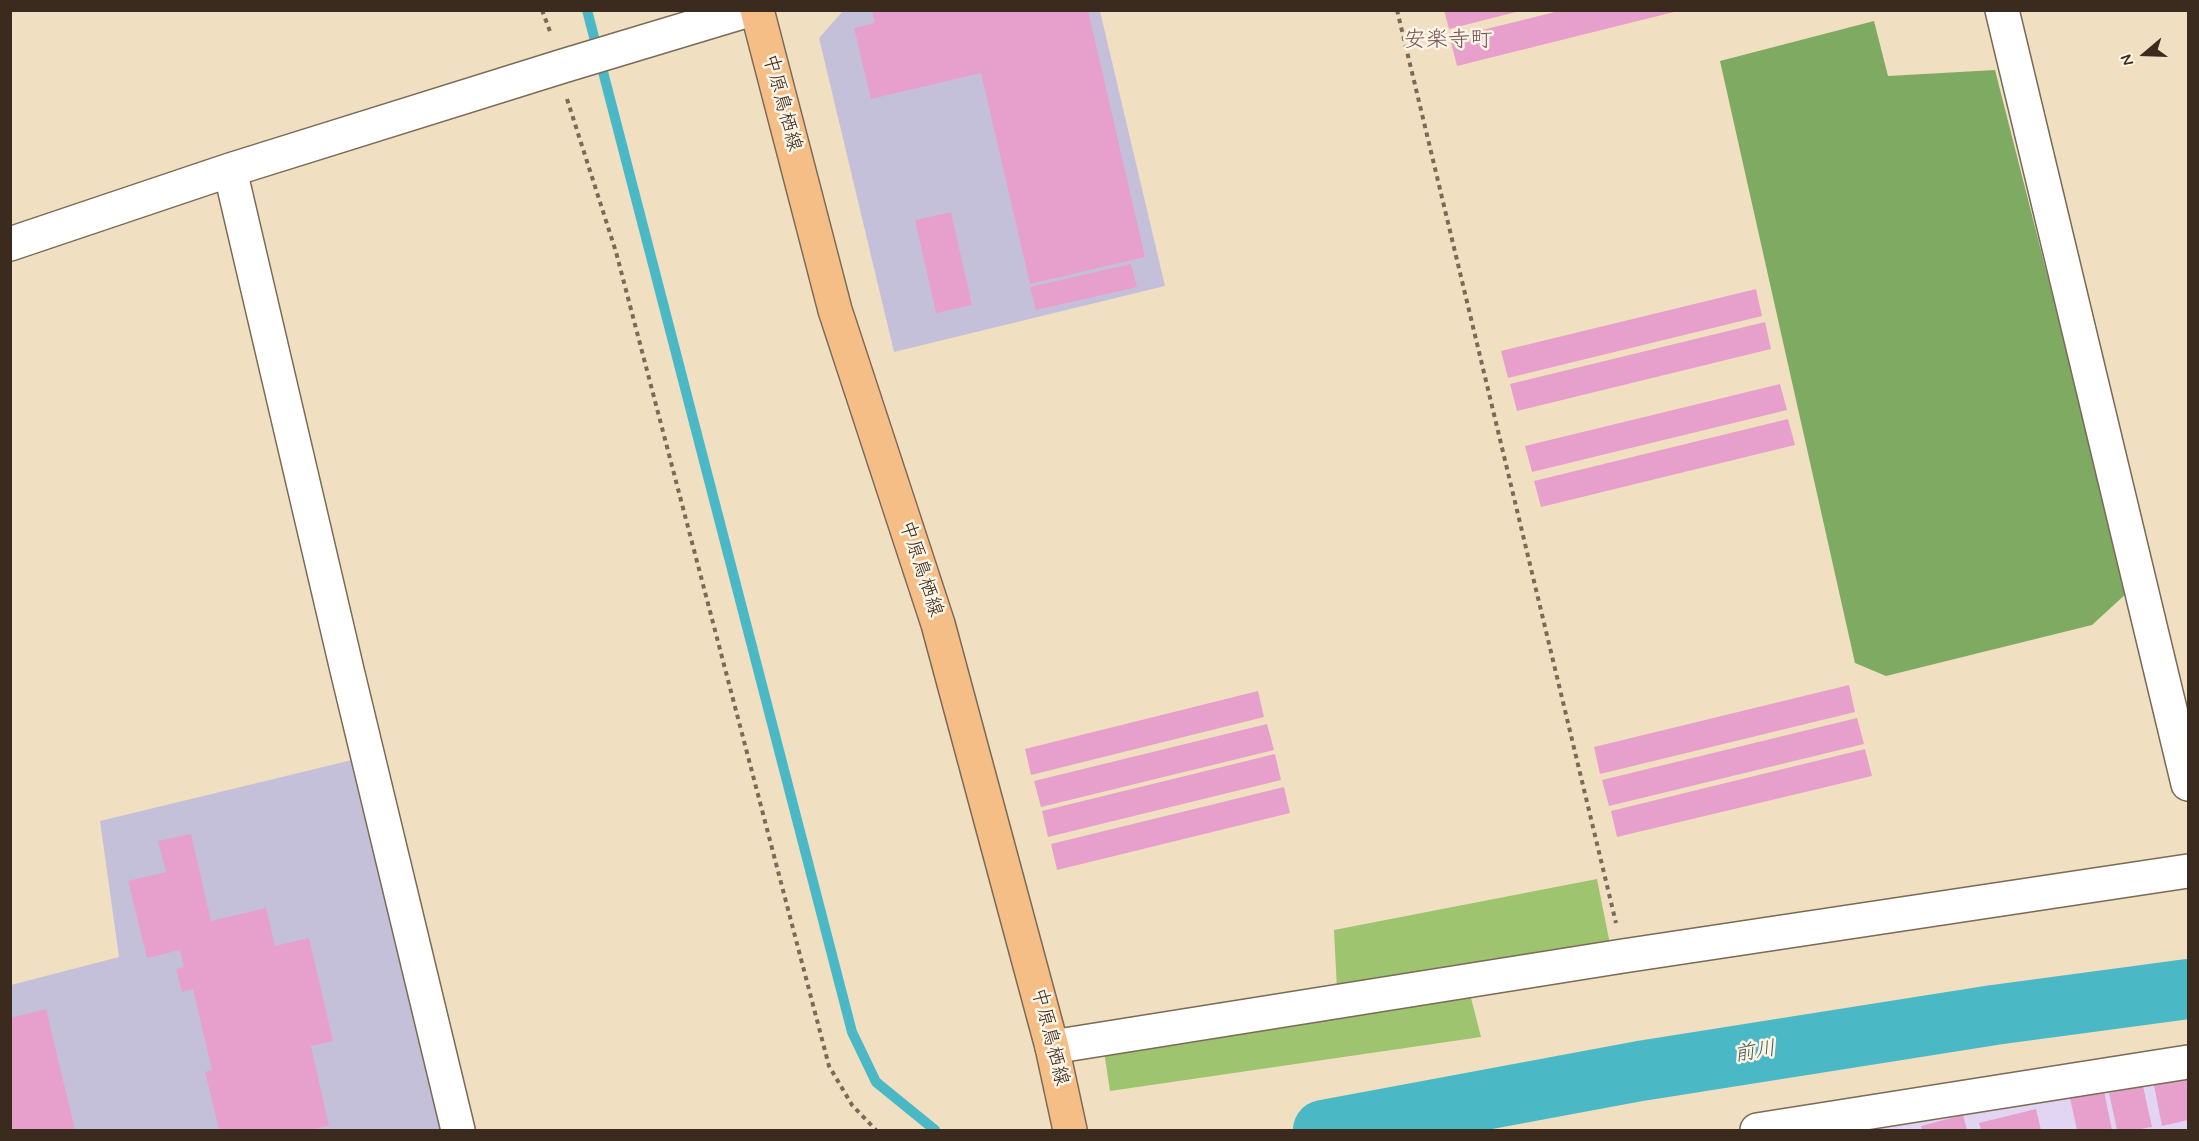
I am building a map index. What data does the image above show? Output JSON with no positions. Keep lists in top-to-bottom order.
{
  "streets": {
    "main road": ["中原鳥栖線"]
  },
  "districts": ["安楽寺町"],
  "water": ["前川"],
  "north": "left"
}
